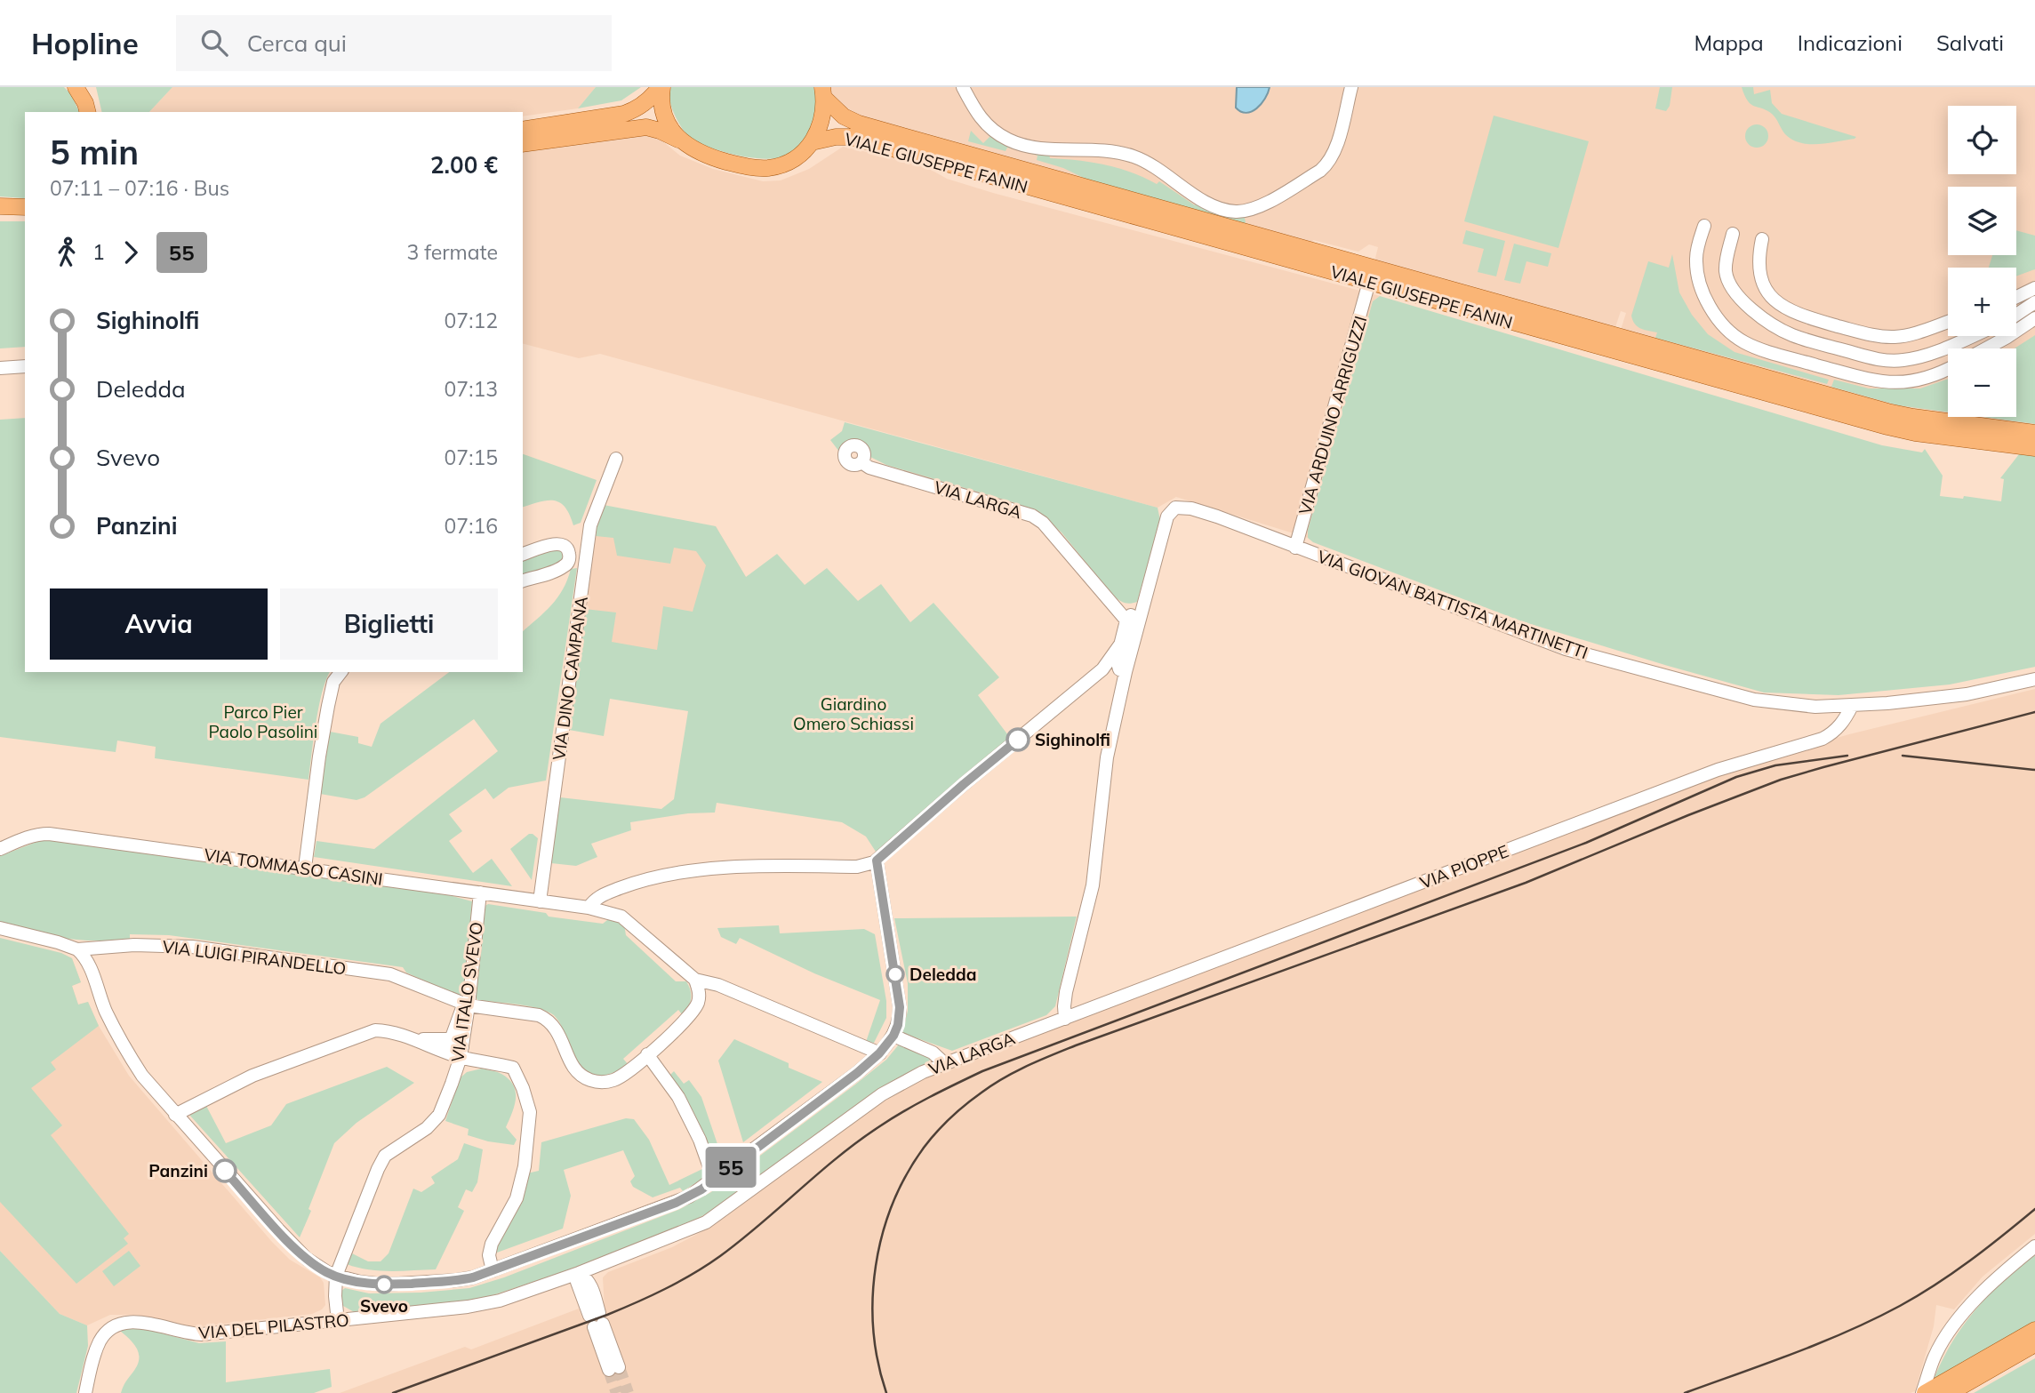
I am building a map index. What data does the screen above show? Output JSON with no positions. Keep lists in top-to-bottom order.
{
  "streets": {
    "main road": ["VIALE GIUSEPPE FANIN"],
    "street": [
      "VIA ARDUINO ARRIGUZZI",
      "VIA LARGA",
      "VIA GIOVAN BATTISTA MARTINETTI",
      "VIA DINO CAMPANA",
      "VIA TOMMASO CASINI",
      "VIA PIOPPE",
      "VIA LUIGI PIRANDELLO",
      "VIA ITALO SVEVO",
      "VIA DEL PILASTRO"
    ]
  },
  "crossings": [
    ["VIALE GIUSEPPE FANIN", "VIA ARDUINO ARRIGUZZI"],
    ["VIA ARDUINO ARRIGUZZI", "VIA GIOVAN BATTISTA MARTINETTI"],
    ["VIA LARGA", "VIA PIOPPE"],
    ["VIA LARGA", "VIA DEL PILASTRO"],
    ["VIA GIOVAN BATTISTA MARTINETTI", "VIA PIOPPE"],
    ["VIA DINO CAMPANA", "VIA TOMMASO CASINI"],
    ["VIA TOMMASO CASINI", "VIA ITALO SVEVO"],
    ["VIA LUIGI PIRANDELLO", "VIA ITALO SVEVO"]
  ],
  "parks": ["Giardino Omero Schiassi", "Parco Pier Paolo Pasolini"],
  "places": [
    "Sighinolfi",
    "Deledda",
    "Panzini",
    "Svevo"
  ],
  "lines": ["bus line 55"],
  "page": {
    "header": "Hopline",
    "search": "Cerca qui",
    "nav": ["Mappa", "Indicazioni", "Salvati"],
    "on_map": "55",
    "map_buttons": ["+", "−"],
    "heading": ["5 min", "07:11 – 07:16 · Bus", "2.00 €"],
    "legs": ["1", "55", "3 fermate"],
    "list": [
      {
        "name": "Sighinolfi",
        "value": "07:12"
      },
      {
        "name": "Deledda",
        "value": "07:13"
      },
      {
        "name": "Svevo",
        "value": "07:15"
      },
      {
        "name": "Panzini",
        "value": "07:16"
      }
    ],
    "buttons": ["Avvia", "Biglietti"]
  }
}
